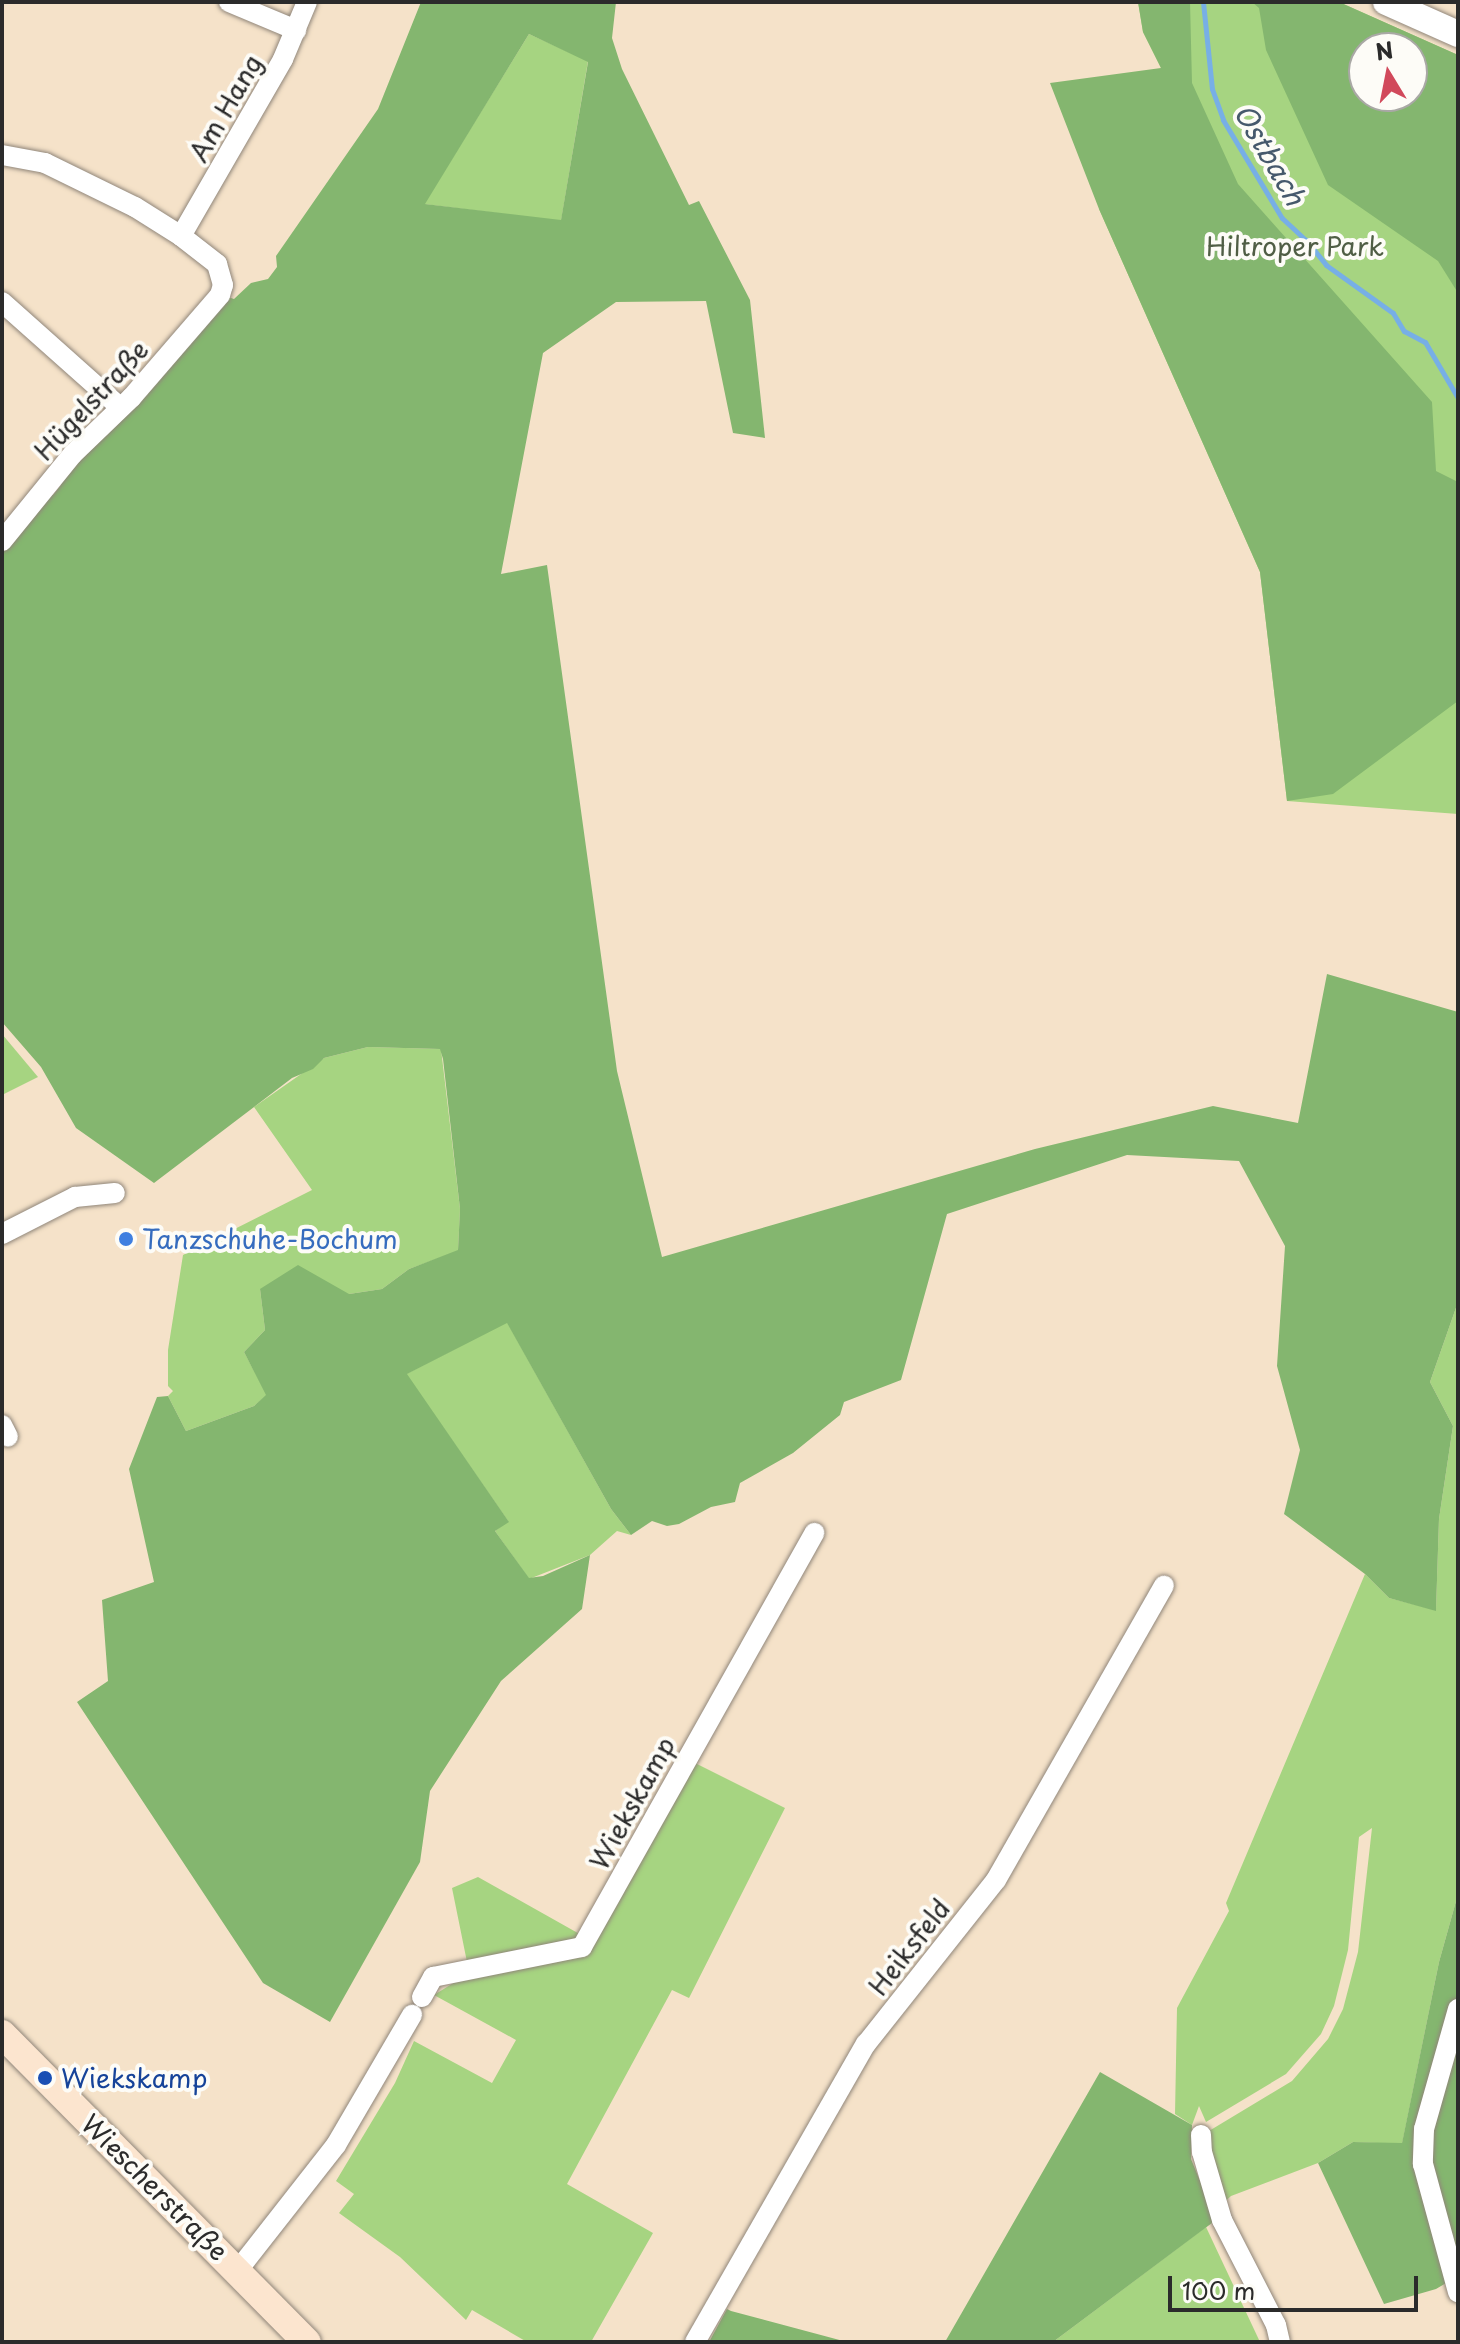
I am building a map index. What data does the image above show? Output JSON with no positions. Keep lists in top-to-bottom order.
{
  "streets": {
    "main road": ["Wiescherstraße"],
    "street": [
      "Am Hang",
      "Hügelstraße",
      "Wiekskamp",
      "Heiksfeld"
    ]
  },
  "crossings": [
    ["Am Hang", "Hügelstraße"],
    ["Wiekskamp", "Wiescherstraße"]
  ],
  "water": ["Ostbach"],
  "parks": ["Hiltroper Park"],
  "places": ["Tanzschuhe-Bochum", "Wiekskamp"],
  "scale_bar": "100 m",
  "north": "top"
}
